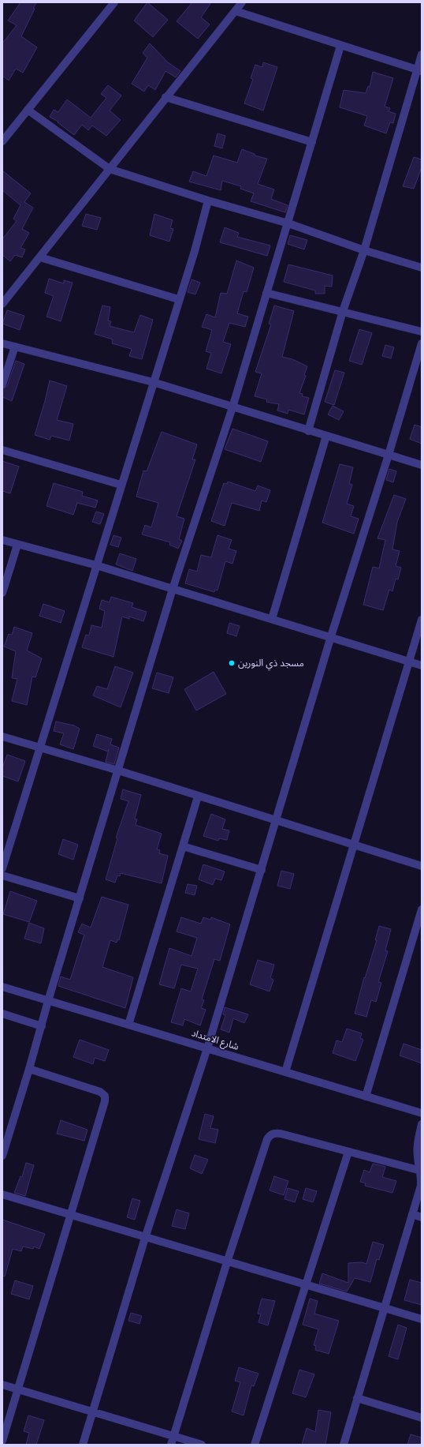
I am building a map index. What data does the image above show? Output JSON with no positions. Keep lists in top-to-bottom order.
{
  "streets": {
    "street": ["شارع الامتداد"]
  },
  "places": ["مسجد ذي النورين"]
}
